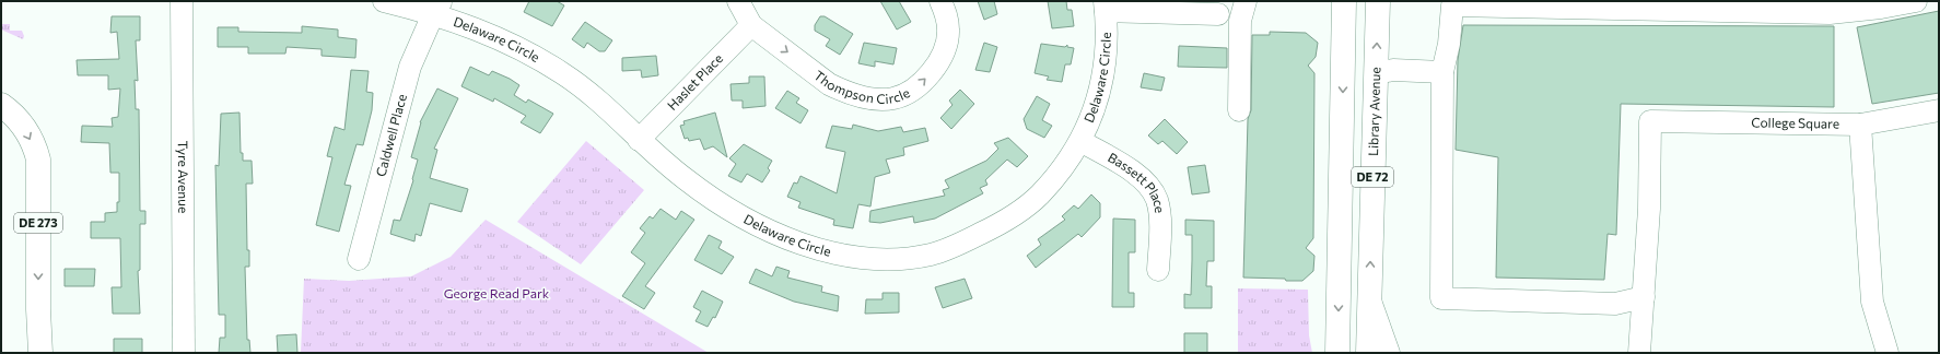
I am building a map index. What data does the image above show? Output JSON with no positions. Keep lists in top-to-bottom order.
{
  "streets": {
    "main road": ["Library Avenue", "DE 72", "DE 273"],
    "street": [
      "Delaware Circle",
      "Thompson Circle",
      "Haslet Place",
      "College Square",
      "Caldwell Place",
      "Tyre Avenue",
      "Bassett Place"
    ]
  },
  "crossings": [
    ["Delaware Circle", "Haslet Place"],
    ["Delaware Circle", "Caldwell Place"],
    ["Delaware Circle", "Bassett Place"],
    ["Thompson Circle", "Haslet Place"]
  ],
  "parks": ["George Read Park"]
}
